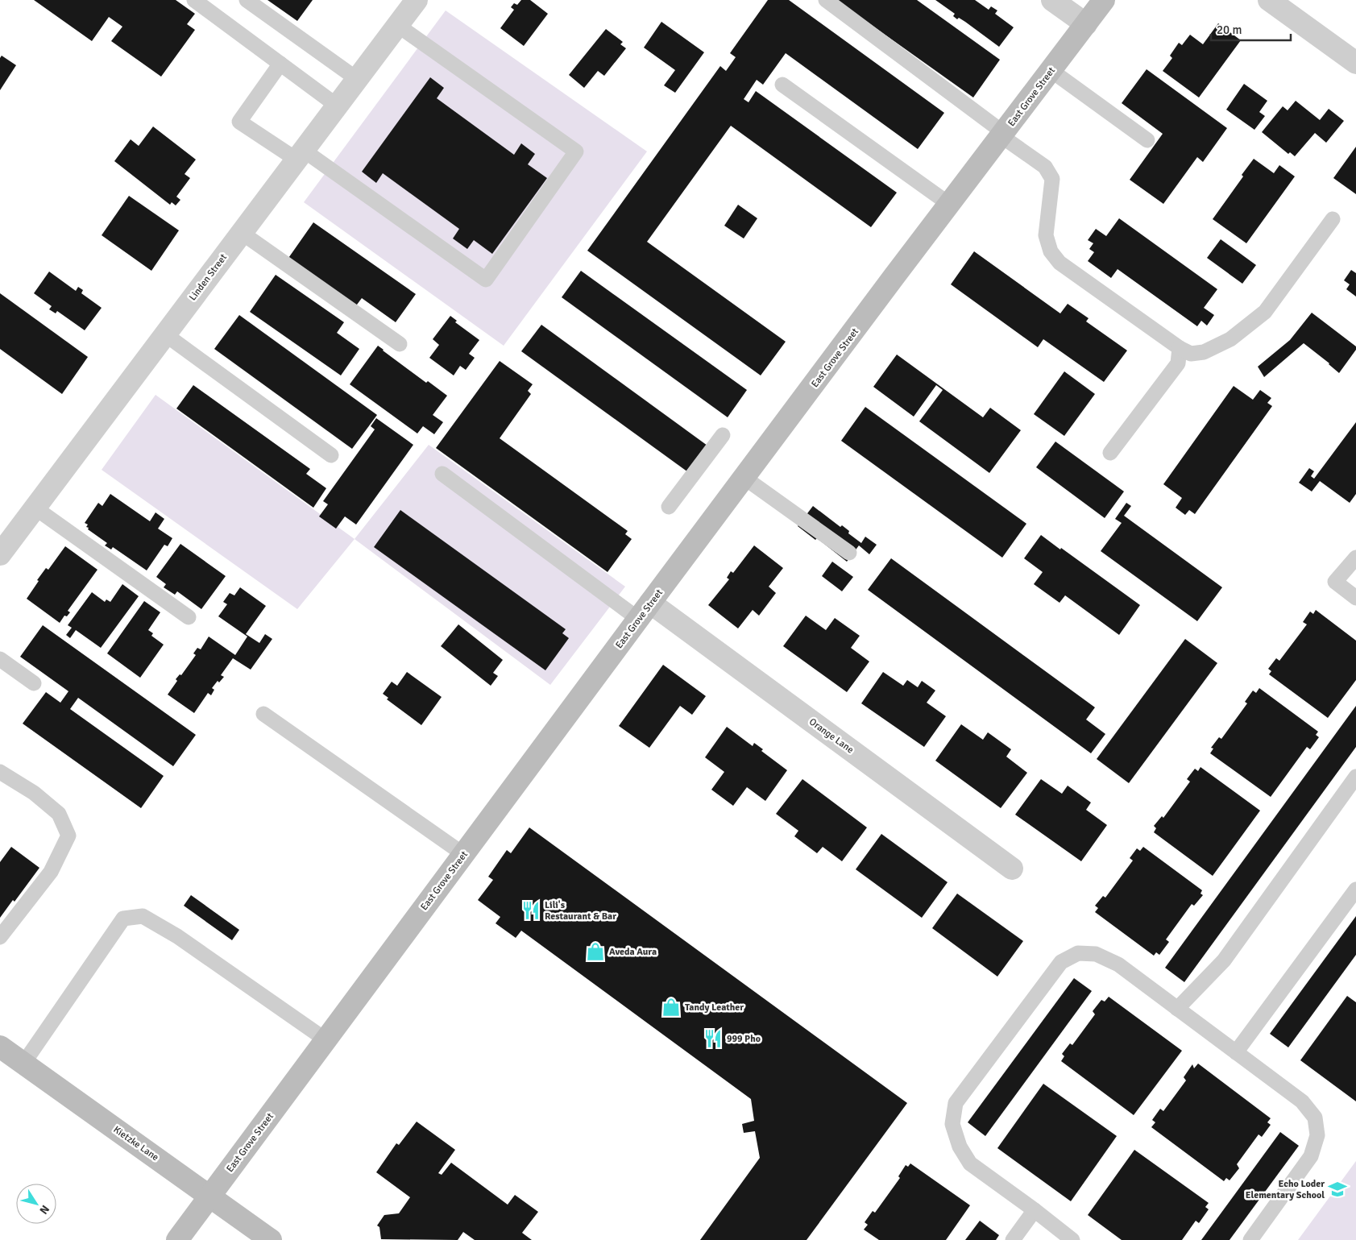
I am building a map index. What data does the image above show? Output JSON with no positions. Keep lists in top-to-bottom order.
{
  "streets": {
    "street": [
      "East Grove Street",
      "Linden Street",
      "Orange Lane",
      "Kietzke Lane"
    ]
  },
  "crossings": [
    ["East Grove Street", "Orange Lane"],
    ["East Grove Street", "Kietzke Lane"]
  ],
  "places": {
    "restaurant": ["Lili's Restaurant & Bar", "999 Pho"],
    "shop": ["Aveda Aura", "Tandy Leather"],
    "school or university": ["Echo Loder Elementary School"]
  },
  "scale_bar": "20 m",
  "north": "bottom right"
}
